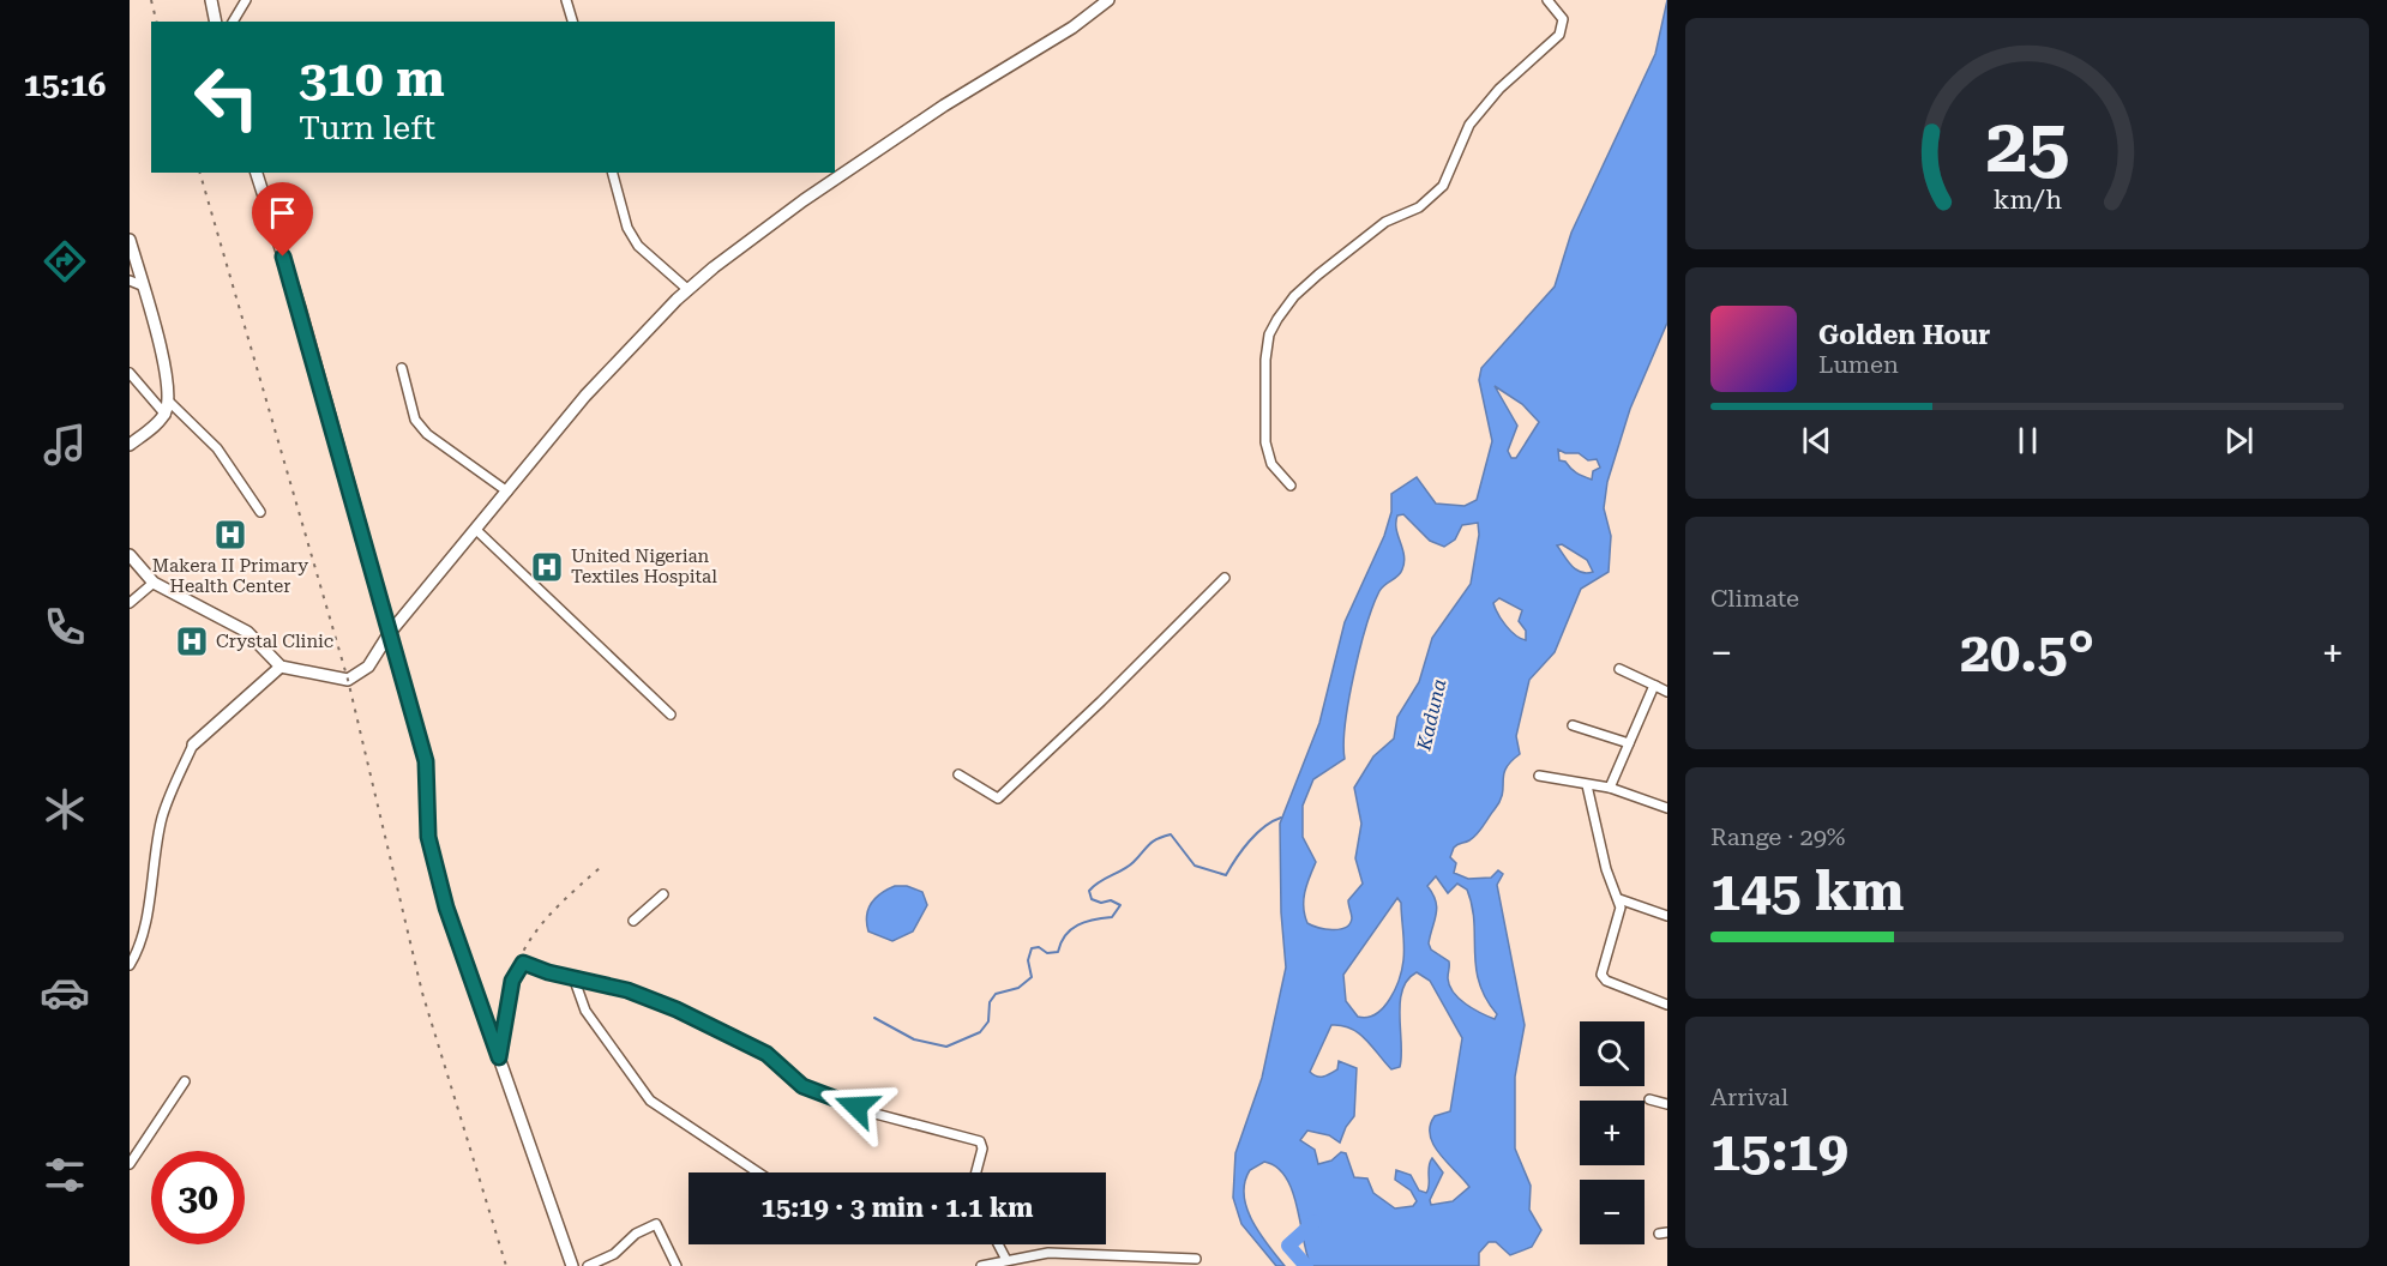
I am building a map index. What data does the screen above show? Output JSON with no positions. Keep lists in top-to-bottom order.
{
  "water": ["Kaduna"],
  "places": {
    "hospital": ["Makera II Primary Health Center", "United Nigerian Textiles Hospital", "Crystal Clinic"]
  },
  "page": {
    "tabs": "15:16",
    "turn": ["310 m", "Turn left"],
    "song": ["Golden Hour", "Lumen"],
    "tile": [
      "Climate",
      ["Range · 29%", "145 km"],
      ["Arrival", "15:19"]
    ],
    "heat": ["−", "20.5°", "+"],
    "map_buttons": ["+", "−"],
    "limit": "30",
    "trip": "15:19 · 3 min · 1.1 km",
    "gauge": ["25", "km/h"]
  }
}
